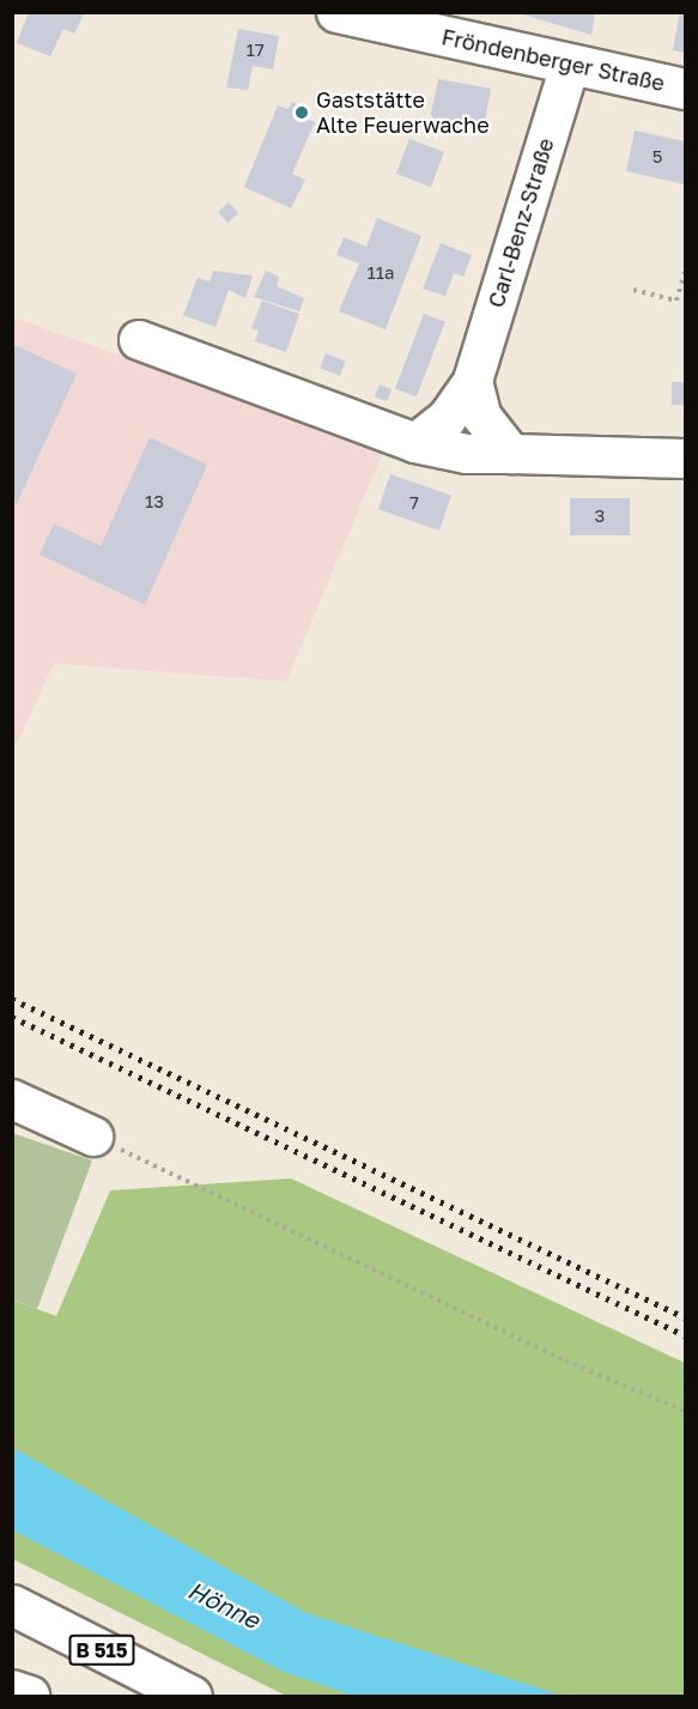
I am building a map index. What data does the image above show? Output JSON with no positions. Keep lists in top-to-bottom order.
{
  "streets": {
    "main road": ["Fröndenberger Straße", "B 515"],
    "street": ["Carl-Benz-Straße"]
  },
  "crossings": [
    ["Fröndenberger Straße", "Carl-Benz-Straße"]
  ],
  "water": ["Hönne"],
  "places": ["Gaststätte Alte Feuerwache"],
  "house_numbers": [
    "17",
    "5",
    "11a",
    "13",
    "7",
    "3"
  ]
}
